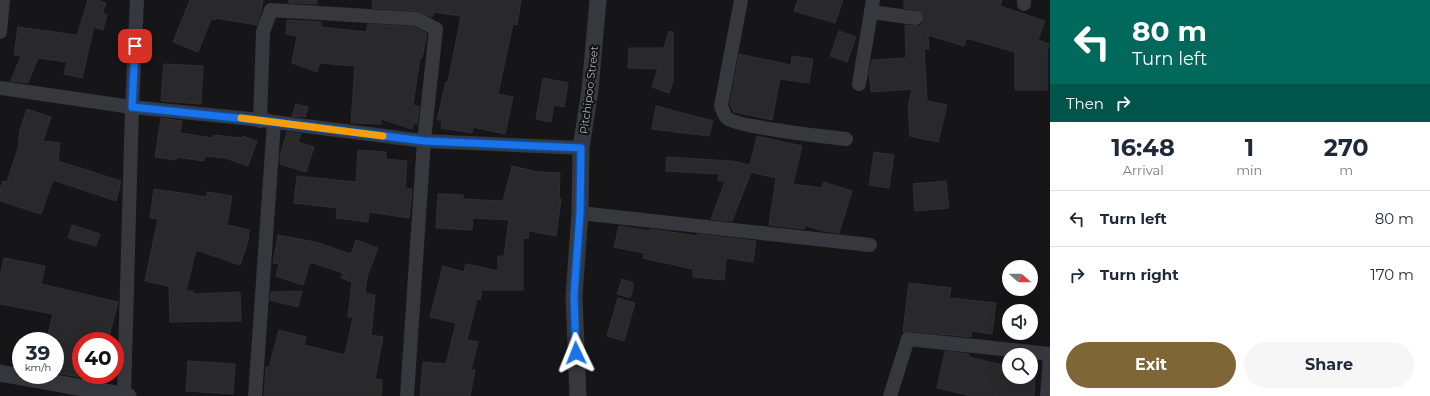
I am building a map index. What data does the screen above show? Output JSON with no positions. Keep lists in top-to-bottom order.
{
  "streets": {
    "street": ["Pitchipoo Street"]
  },
  "north": "right",
  "page": {
    "turn": ["80 m", "Turn left"],
    "then": "Then",
    "eta": [
      "16:48",
      "Arrival",
      "1",
      "min",
      "270",
      "m"
    ],
    "list": [
      {
        "name": "Turn left",
        "value": "80 m"
      },
      {
        "name": "Turn right",
        "value": "170 m"
      }
    ],
    "speed": "39 km/h",
    "limit": "40",
    "buttons": ["Exit", "Share"]
  }
}
